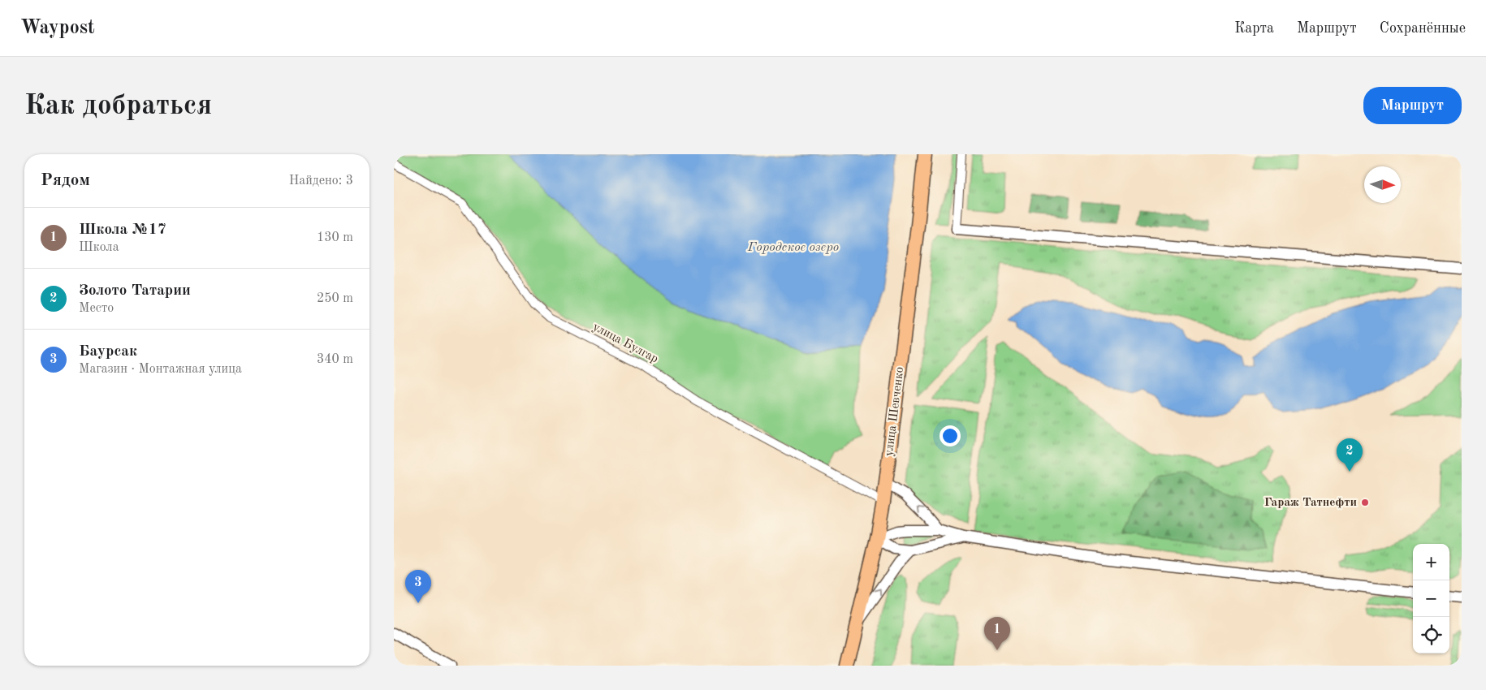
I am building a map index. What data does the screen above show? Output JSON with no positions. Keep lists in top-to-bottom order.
{
  "streets": {
    "main road": ["улица Шевченко"],
    "street": ["улица Булгар"]
  },
  "crossings": [
    ["улица Булгар", "улица Шевченко"]
  ],
  "water": ["Городское озеро"],
  "places": ["Гараж Татнефти"],
  "north": "right",
  "page": {
    "header": "Waypost",
    "nav": ["Карта", "Маршрут", "Сохранённые"],
    "buttons": "Маршрут",
    "title": "Как добраться",
    "heading": ["Рядом", "Найдено: 3"],
    "list": [
      {
        "mark": "1",
        "name": "Школа №17",
        "note": "Школа",
        "value": "130 m"
      },
      {
        "mark": "2",
        "name": "Золото Татарии",
        "note": "Место",
        "value": "250 m"
      },
      {
        "mark": "3",
        "name": "Баурсак",
        "note": "Магазин · Монтажная улица",
        "value": "340 m"
      }
    ],
    "pins": ["2", "3", "1"],
    "map_buttons": ["+", "−"]
  }
}
